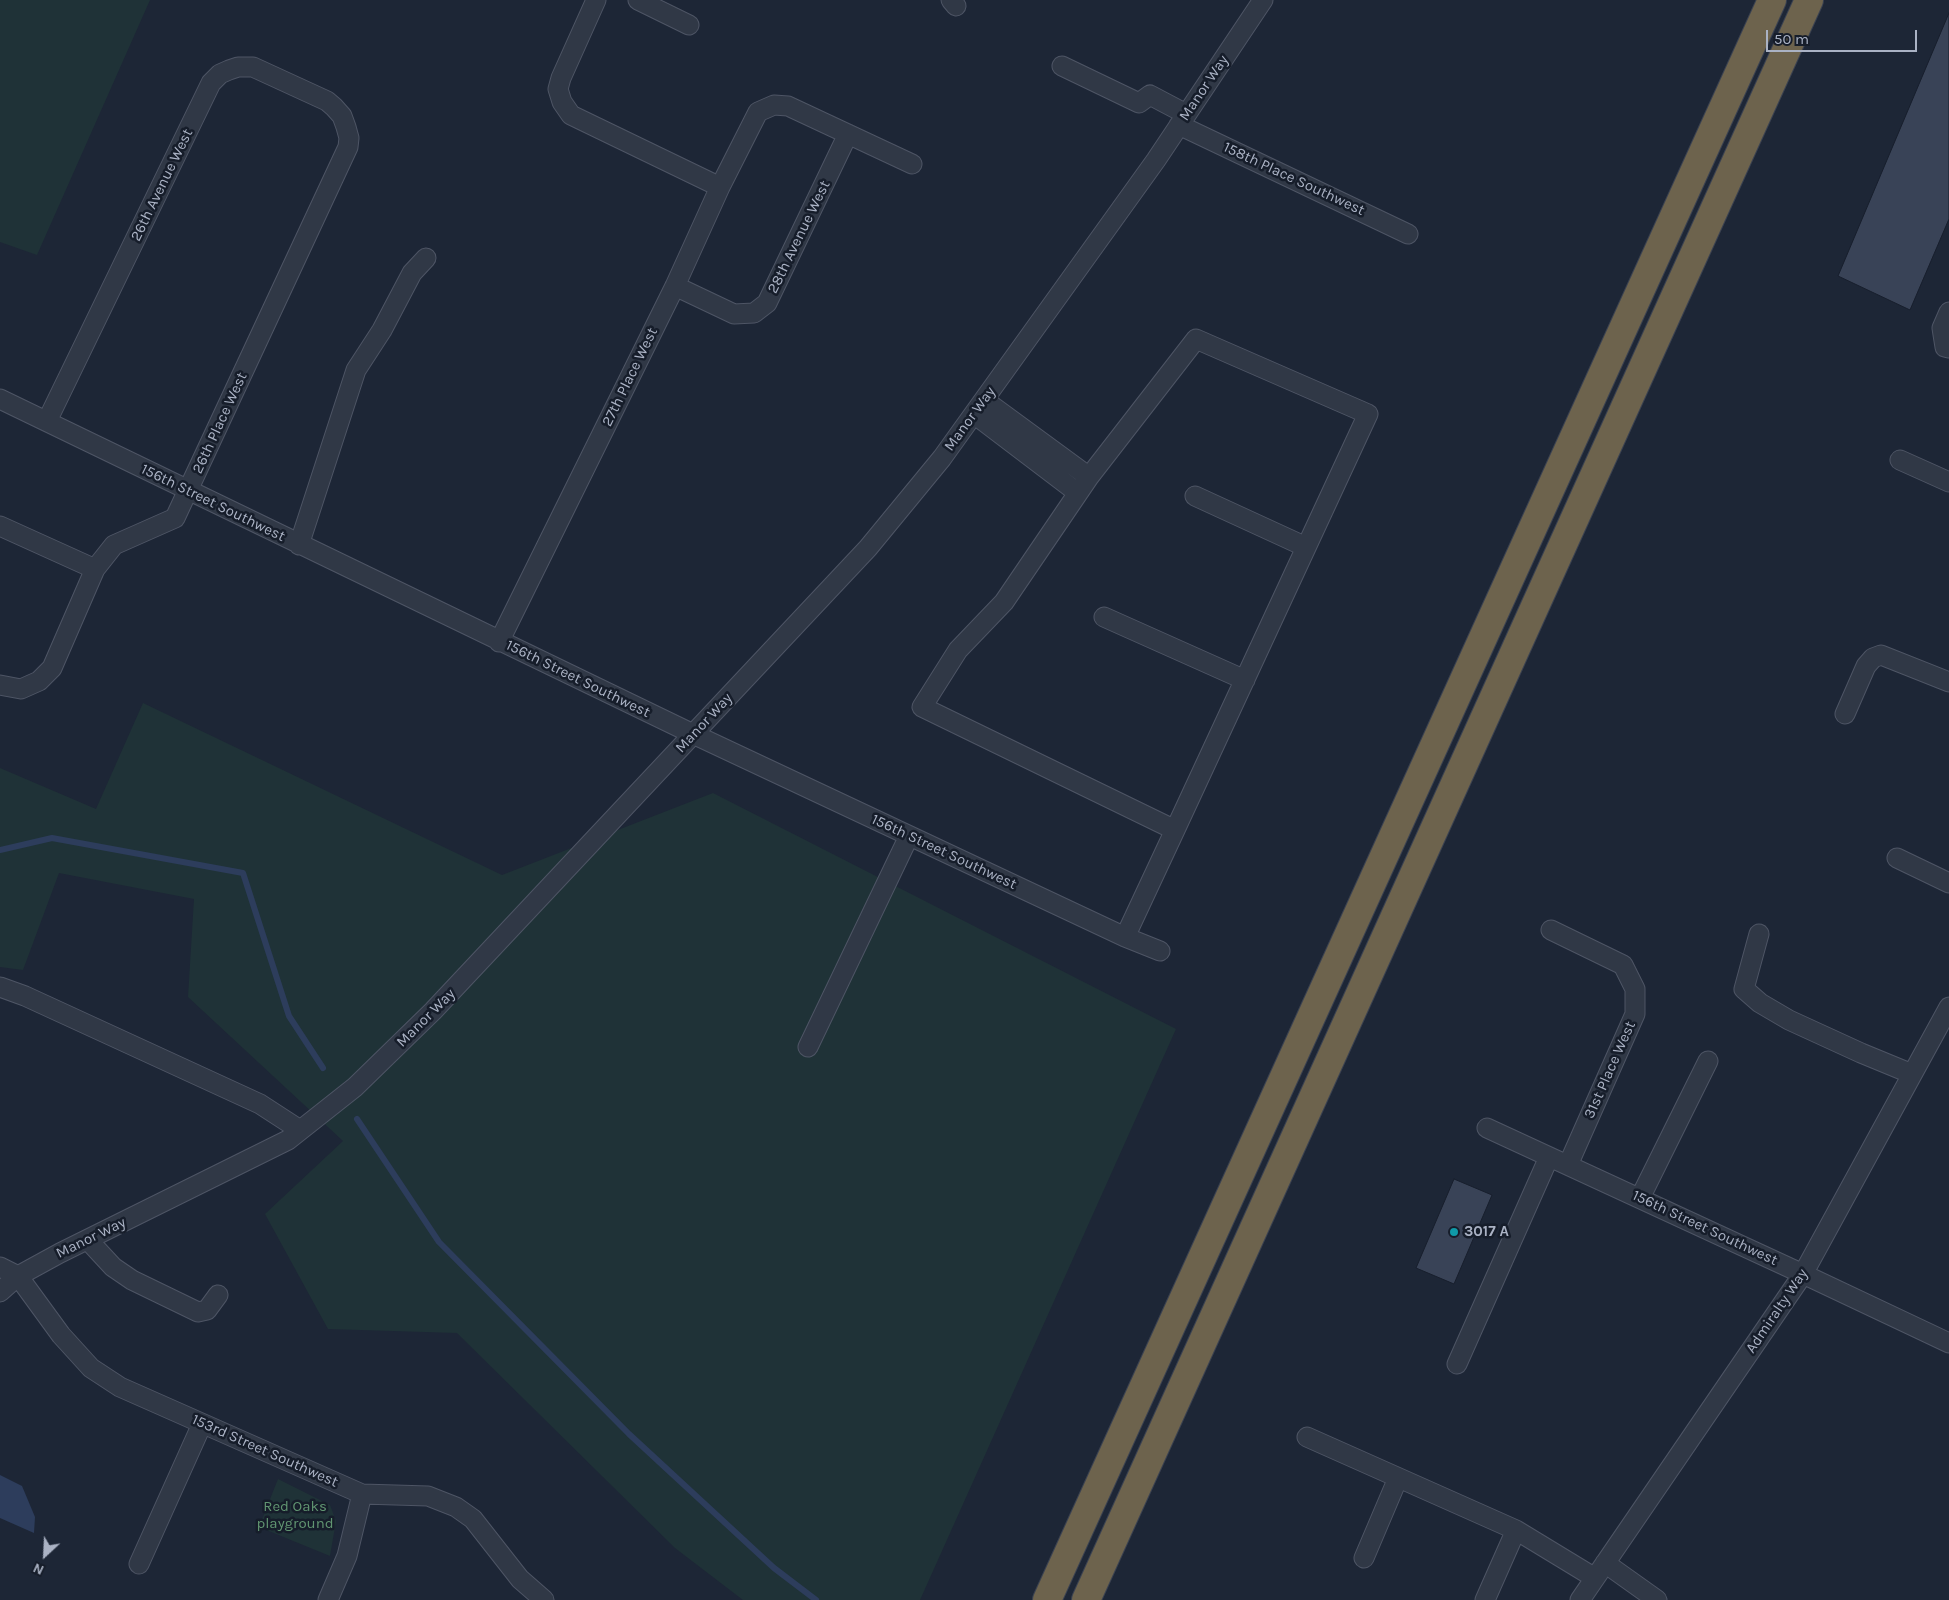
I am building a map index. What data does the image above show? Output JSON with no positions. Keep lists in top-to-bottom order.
{
  "streets": {
    "street": [
      "Manor Way",
      "158th Place Southwest",
      "26th Avenue West",
      "28th Avenue West",
      "27th Place West",
      "26th Place West",
      "156th Street Southwest",
      "31st Place West",
      "Admiralty Way",
      "153rd Street Southwest"
    ]
  },
  "crossings": [
    ["Manor Way", "158th Place Southwest"],
    ["Manor Way", "156th Street Southwest"],
    ["Manor Way", "153rd Street Southwest"],
    ["26th Avenue West", "26th Place West"],
    ["26th Avenue West", "156th Street Southwest"],
    ["28th Avenue West", "27th Place West"],
    ["27th Place West", "156th Street Southwest"],
    ["26th Place West", "156th Street Southwest"],
    ["156th Street Southwest", "31st Place West"],
    ["156th Street Southwest", "Admiralty Way"]
  ],
  "parks": ["Red Oaks playground"],
  "places": ["3017 A"],
  "scale_bar": "50 m",
  "north": "bottom left"
}
